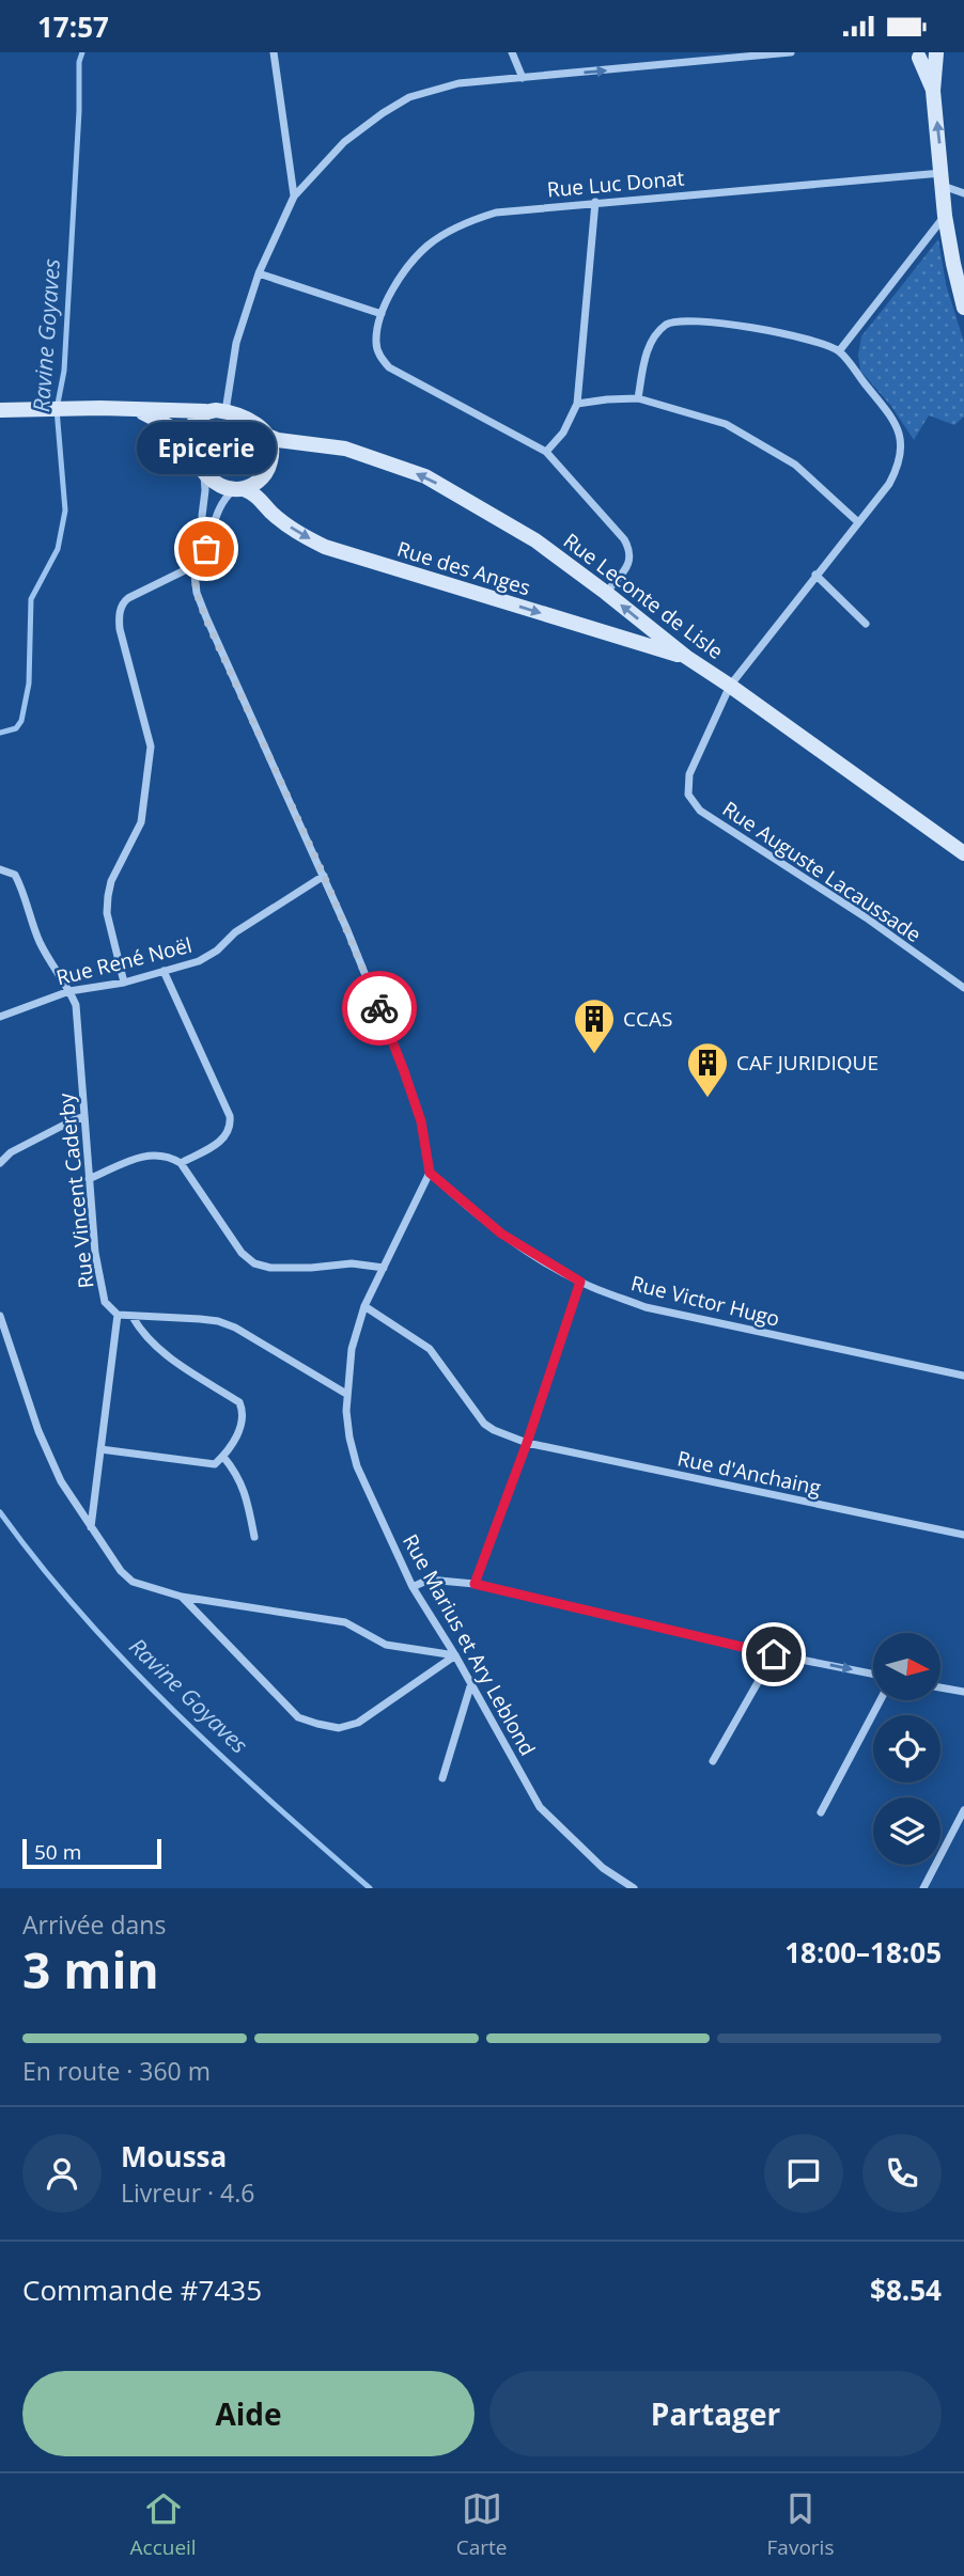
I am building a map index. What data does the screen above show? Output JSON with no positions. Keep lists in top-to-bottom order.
{
  "streets": {
    "street": [
      "Rue Luc Donat",
      "Rue des Anges",
      "Rue Leconte de Lisle",
      "Rue Auguste Lacaussade",
      "Rue René Noël",
      "Rue Vincent Caderby",
      "Rue Victor Hugo",
      "Rue d'Anchaing",
      "Rue Marius et Ary Leblond"
    ]
  },
  "crossings": [
    ["Rue des Anges", "Rue Leconte de Lisle"],
    ["Rue Leconte de Lisle", "Rue Auguste Lacaussade"],
    ["Rue René Noël", "Rue Vincent Caderby"],
    ["Rue Victor Hugo", "Rue Marius et Ary Leblond"],
    ["Rue d'Anchaing", "Rue Marius et Ary Leblond"]
  ],
  "one_way": ["Rue des Anges", "Rue Leconte de Lisle"],
  "water": ["Ravine Goyaves"],
  "places": {
    "other": ["Epicerie"],
    "building": ["CCAS", "CAF JURIDIQUE"]
  },
  "scale_bar": "50 m",
  "north": "right",
  "page": {
    "status": "17:57",
    "bubble": "Epicerie",
    "scale": "50 m",
    "heading": ["3 min", "Arrivée dans", "18:00–18:05"],
    "panel": [
      "Moussa",
      "Livreur · 4.6",
      "Commande #7435",
      "$8.54"
    ],
    "bar": "En route · 360 m",
    "buttons": ["Aide", "Partager"],
    "tabs": ["Accueil", "Carte", "Favoris"]
  }
}
